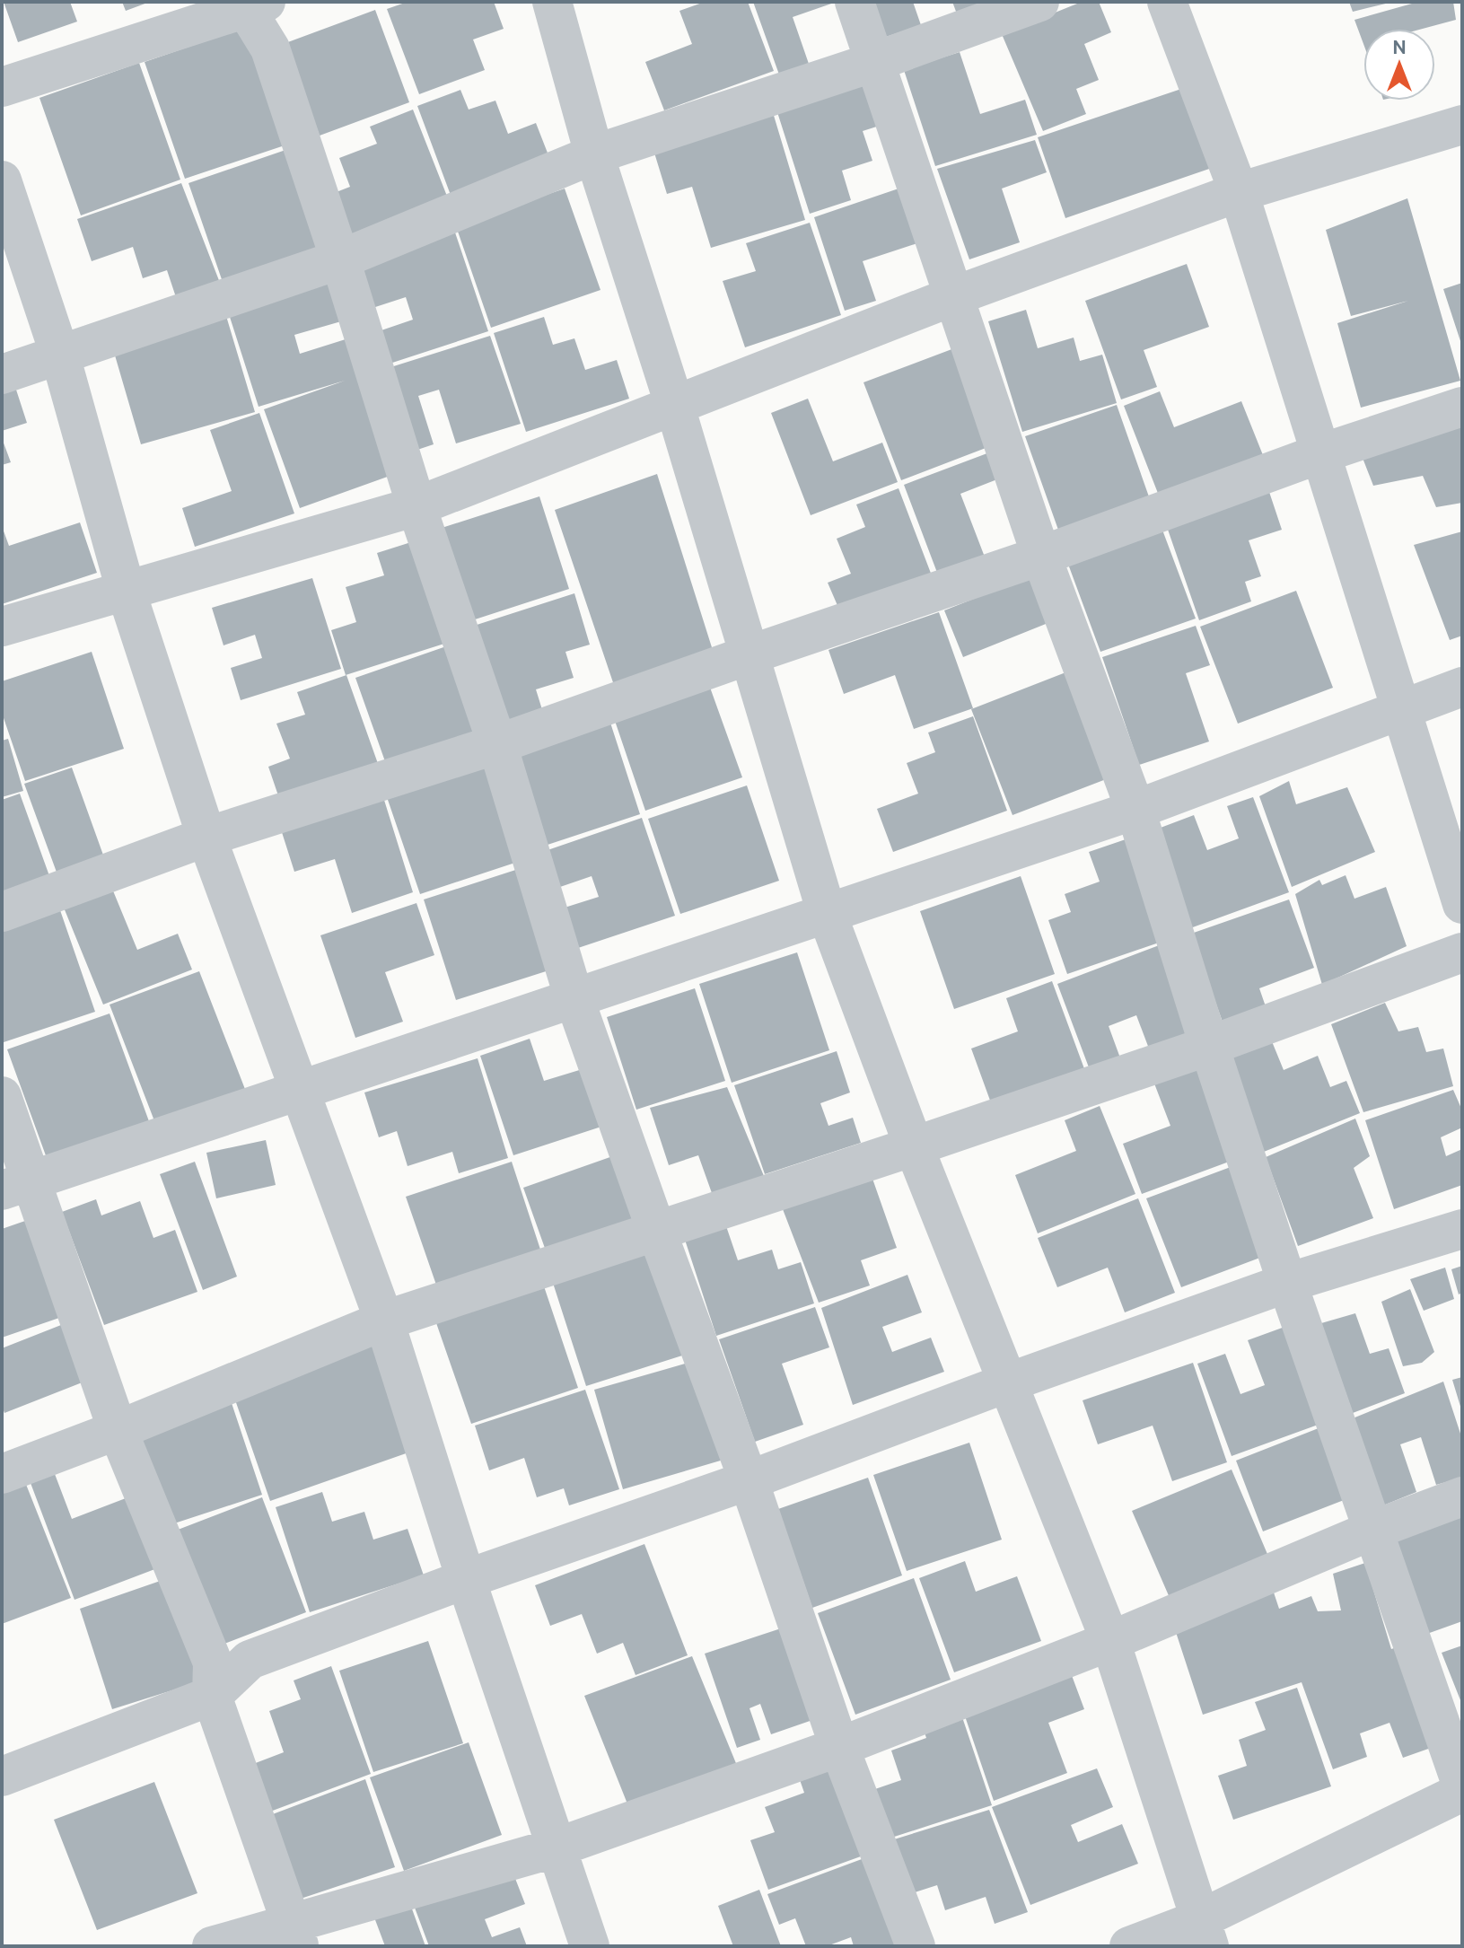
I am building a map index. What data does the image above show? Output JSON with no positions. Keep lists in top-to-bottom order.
{
  "north": "top"
}
